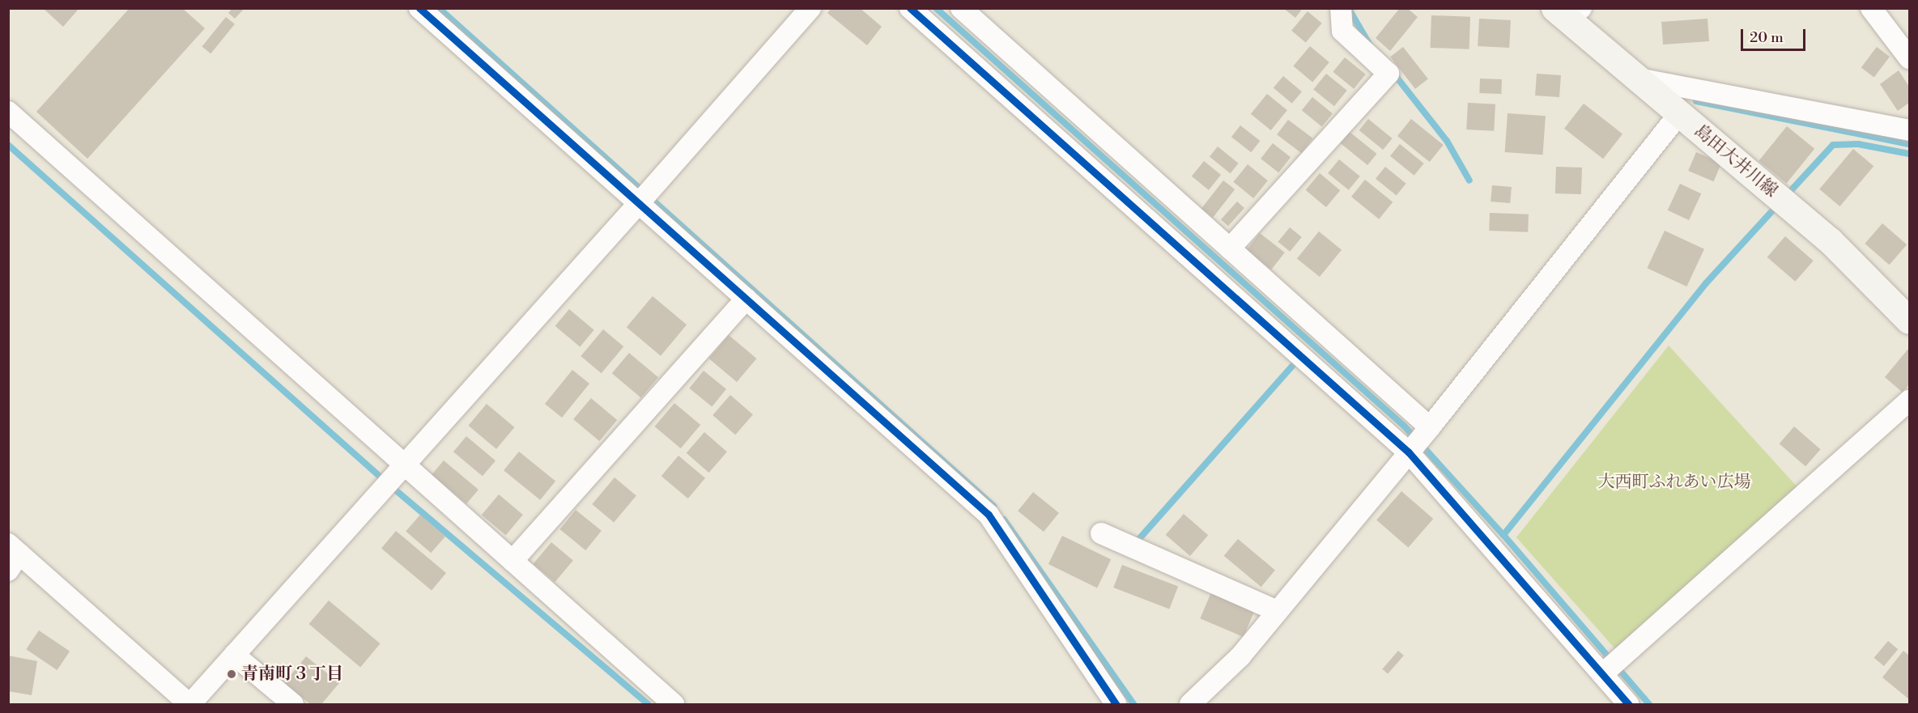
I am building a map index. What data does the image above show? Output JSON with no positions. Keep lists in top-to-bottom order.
{
  "streets": {
    "main road": ["島田大井川線"]
  },
  "parks": ["大西町ふれあい広場"],
  "places": ["青南町３丁目"],
  "scale_bar": "20 m"
}
